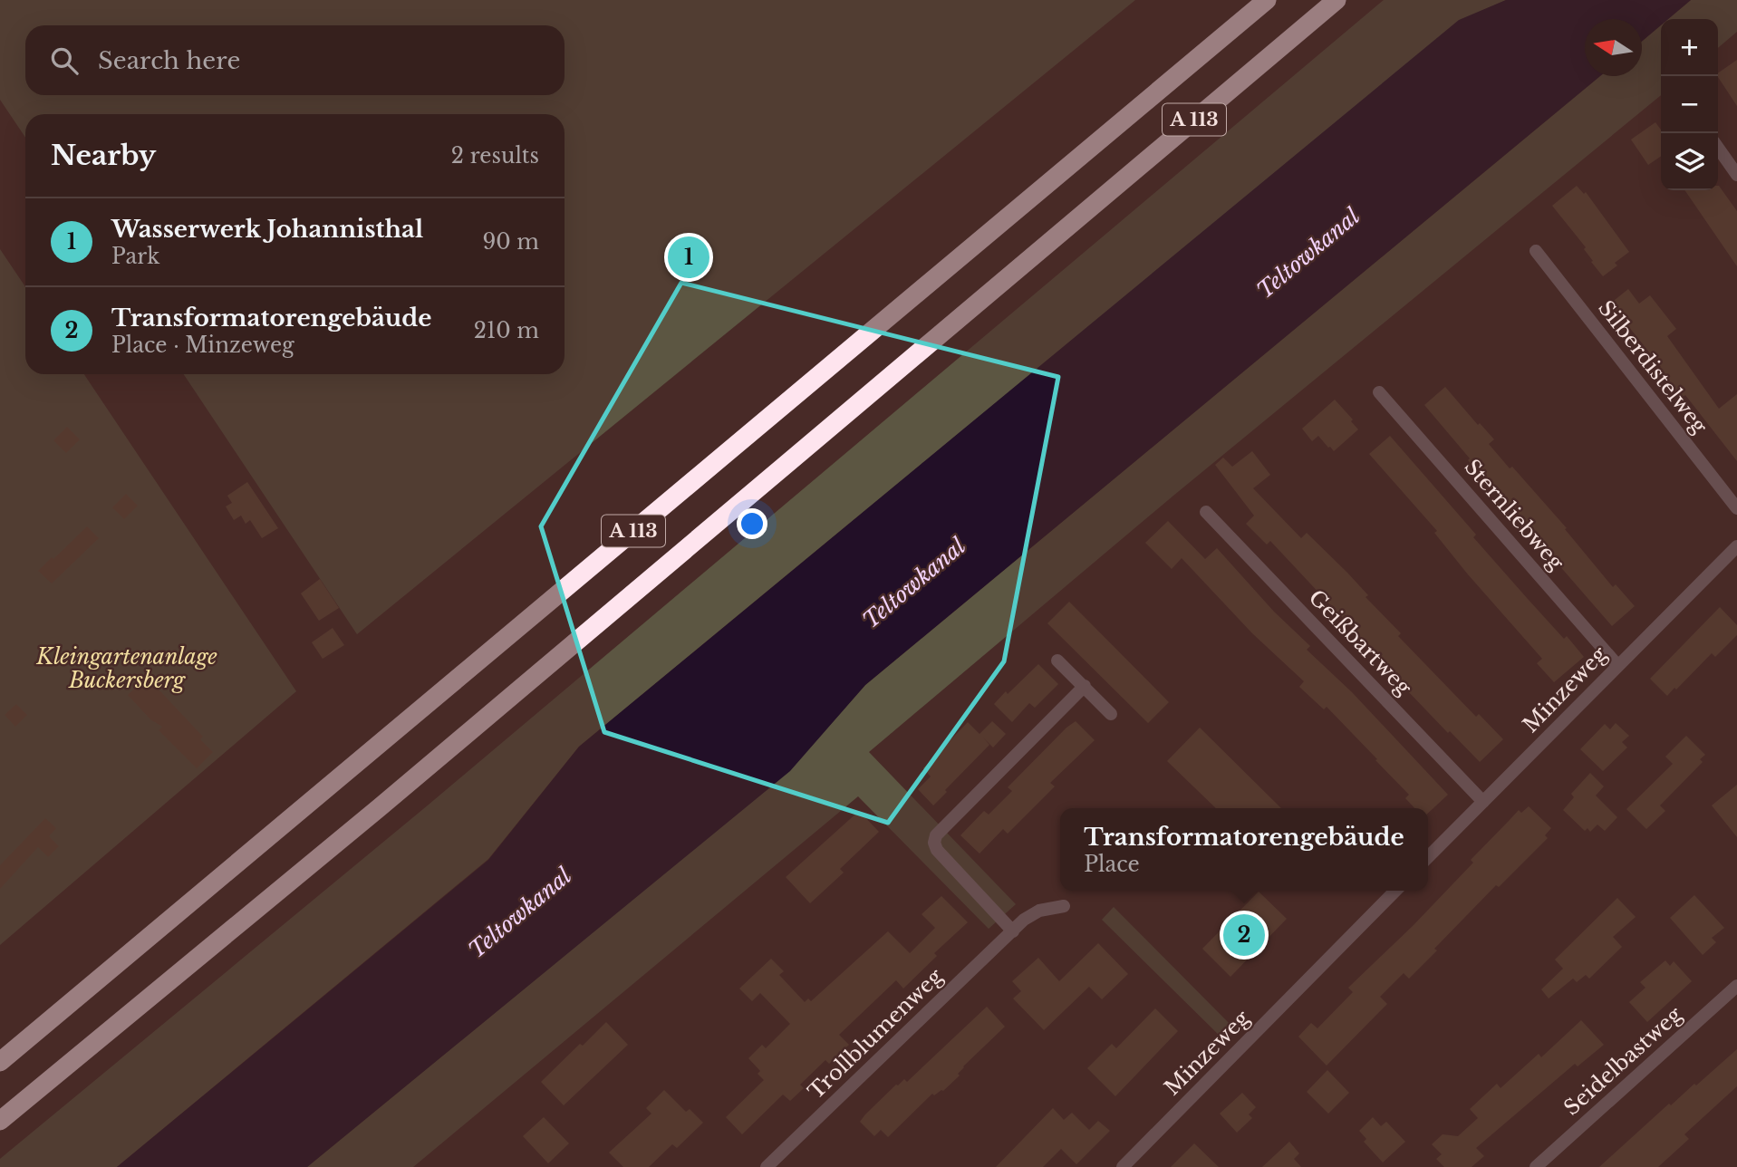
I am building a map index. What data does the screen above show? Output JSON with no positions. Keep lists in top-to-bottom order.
{
  "streets": {
    "highway": ["A 113"],
    "street": [
      "Silberdistelweg",
      "Sternliebweg",
      "Geißbartweg",
      "Minzeweg",
      "Trollblumenweg",
      "Seidelbastweg"
    ]
  },
  "crossings": [
    ["Sternliebweg", "Minzeweg"],
    ["Geißbartweg", "Minzeweg"]
  ],
  "water": ["Teltowkanal"],
  "parks": ["Kleingartenanlage Buckersberg"],
  "north": "left",
  "page": {
    "map_buttons": ["+", "−"],
    "search": "Search here",
    "heading": ["Nearby", "2 results"],
    "list": [
      {
        "mark": "1",
        "name": "Wasserwerk Johannisthal",
        "note": "Park",
        "value": "90 m"
      },
      {
        "mark": "2",
        "name": "Transformatorengebäude",
        "note": "Place · Minzeweg",
        "value": "210 m"
      }
    ],
    "pins": ["1", "2"],
    "popup": ["Transformatorengebäude", "Place"]
  }
}
